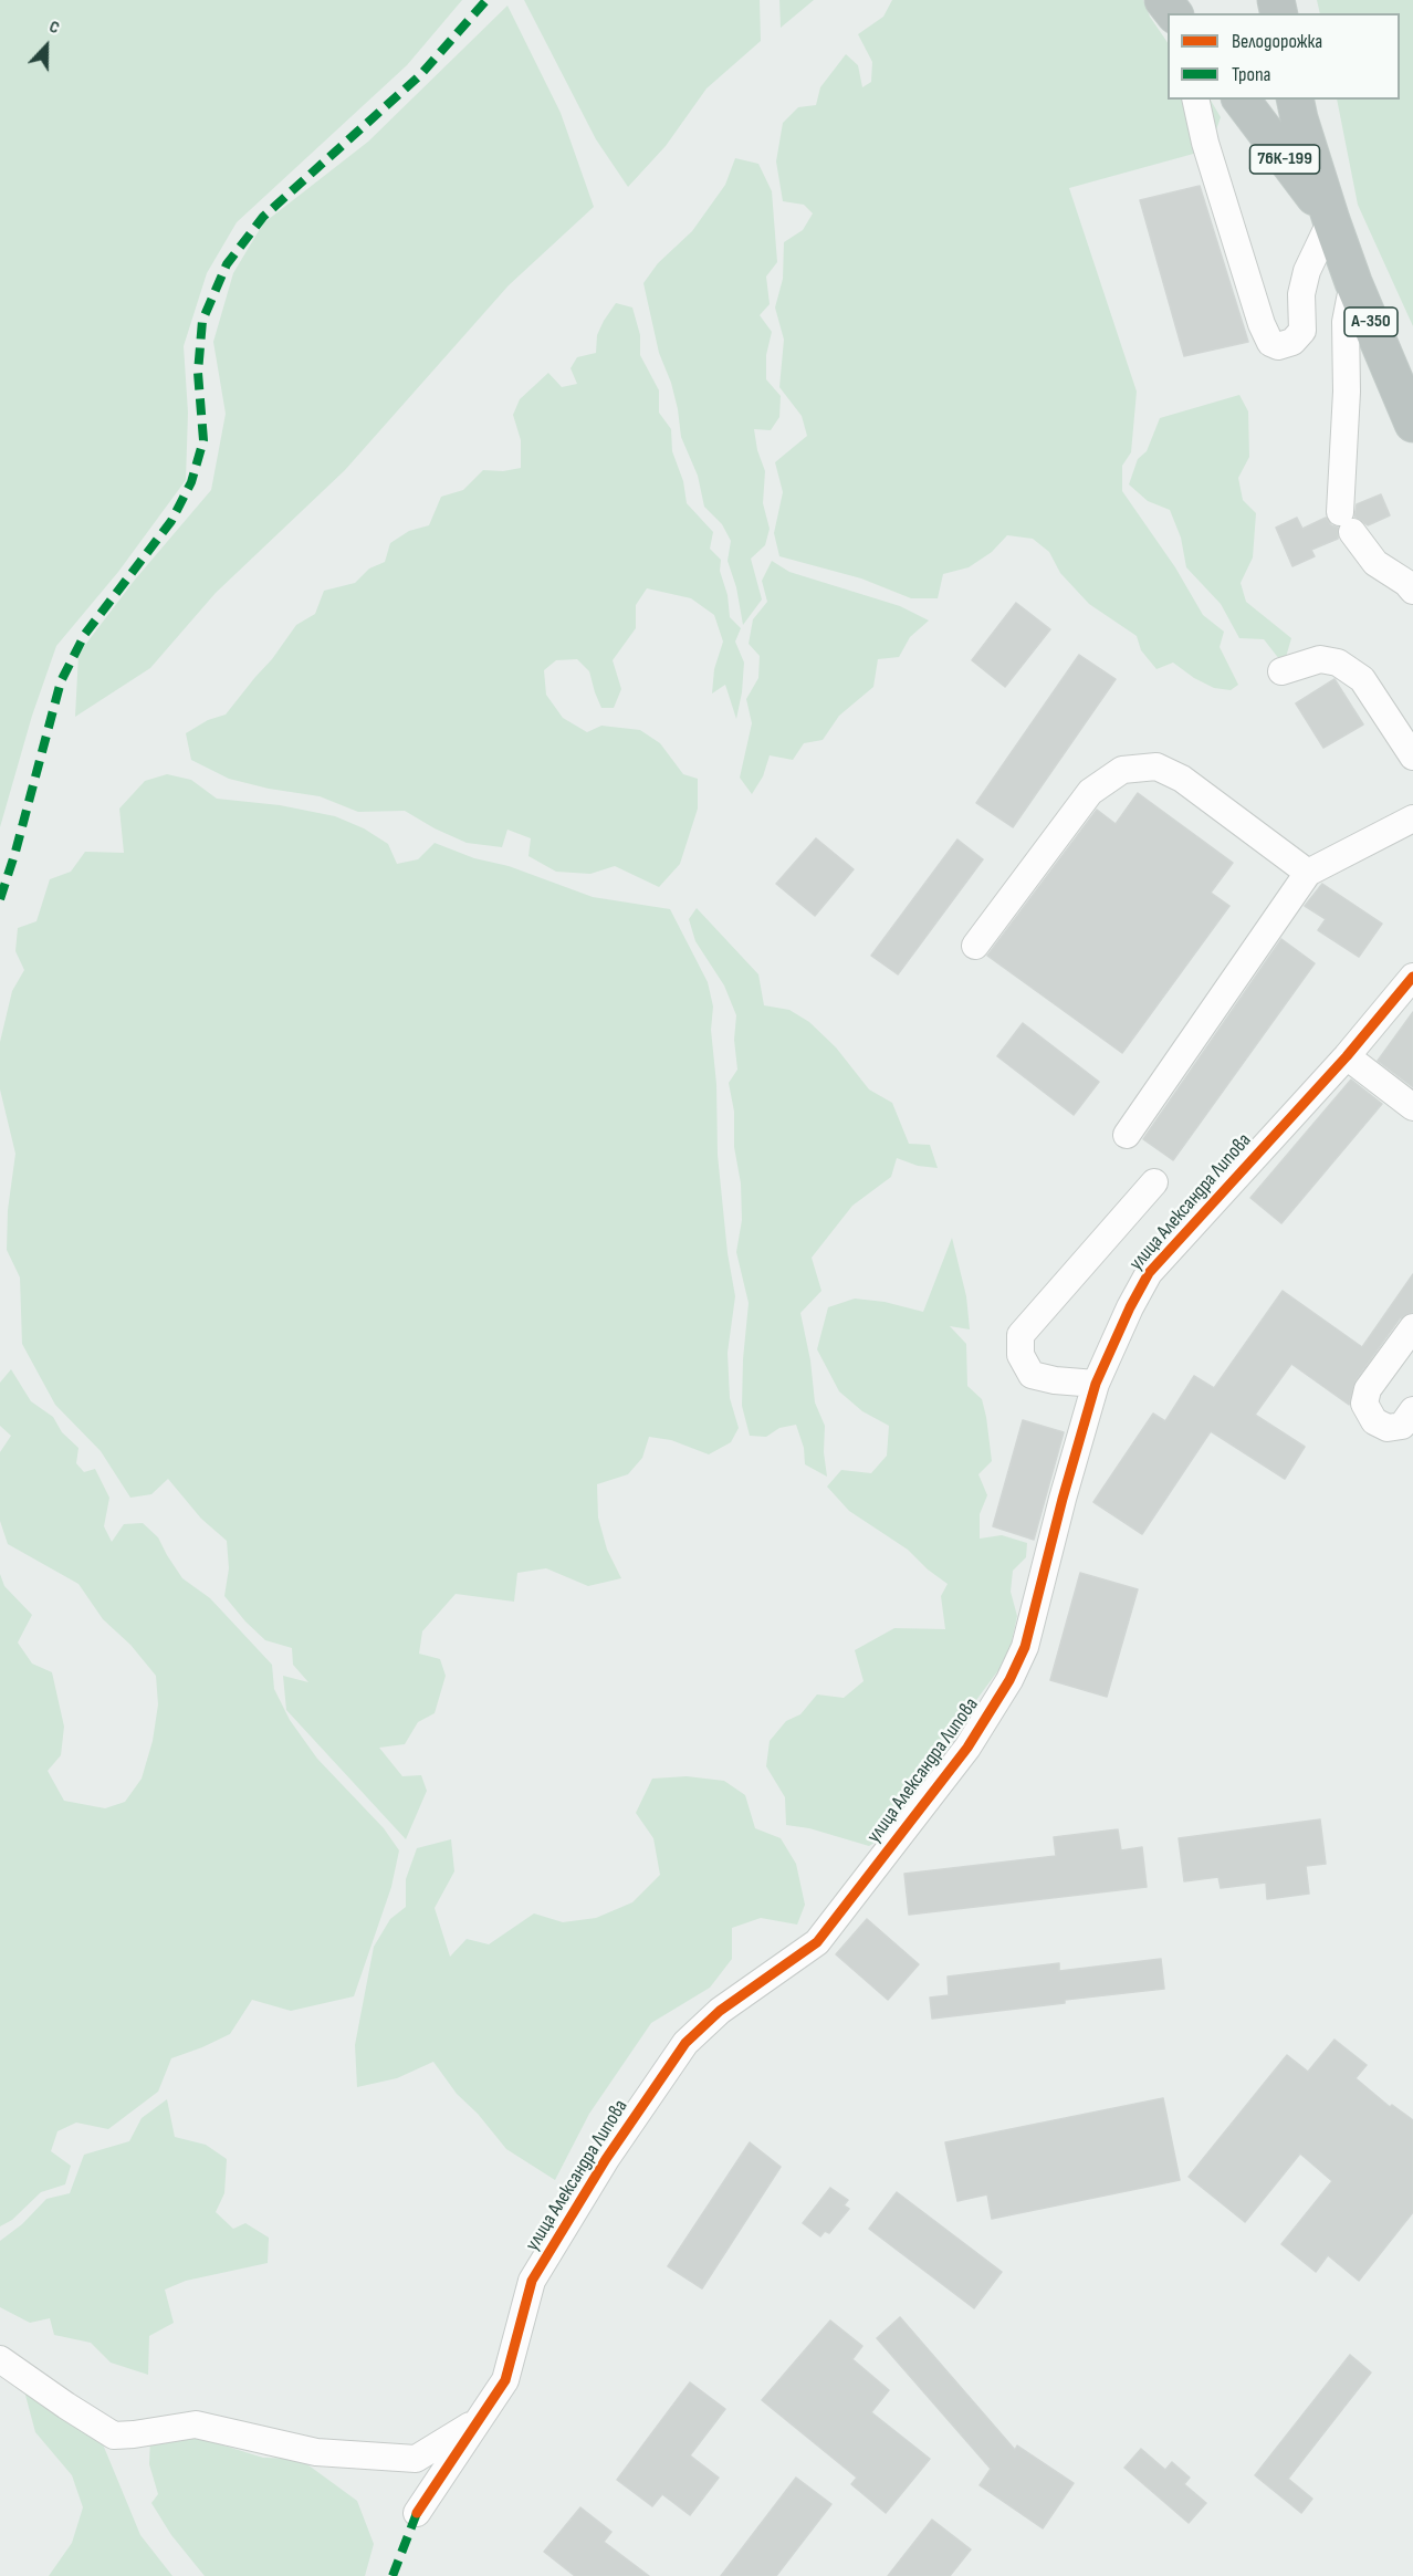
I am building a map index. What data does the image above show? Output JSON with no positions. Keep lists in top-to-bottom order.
{
  "streets": {
    "highway": ["76К-199", "А-350"],
    "street": ["улица Александра Липова"]
  },
  "crossings": [
    ["76К-199", "А-350"]
  ],
  "legend": ["Велодорожка", "Тропа"],
  "north": "top"
}
